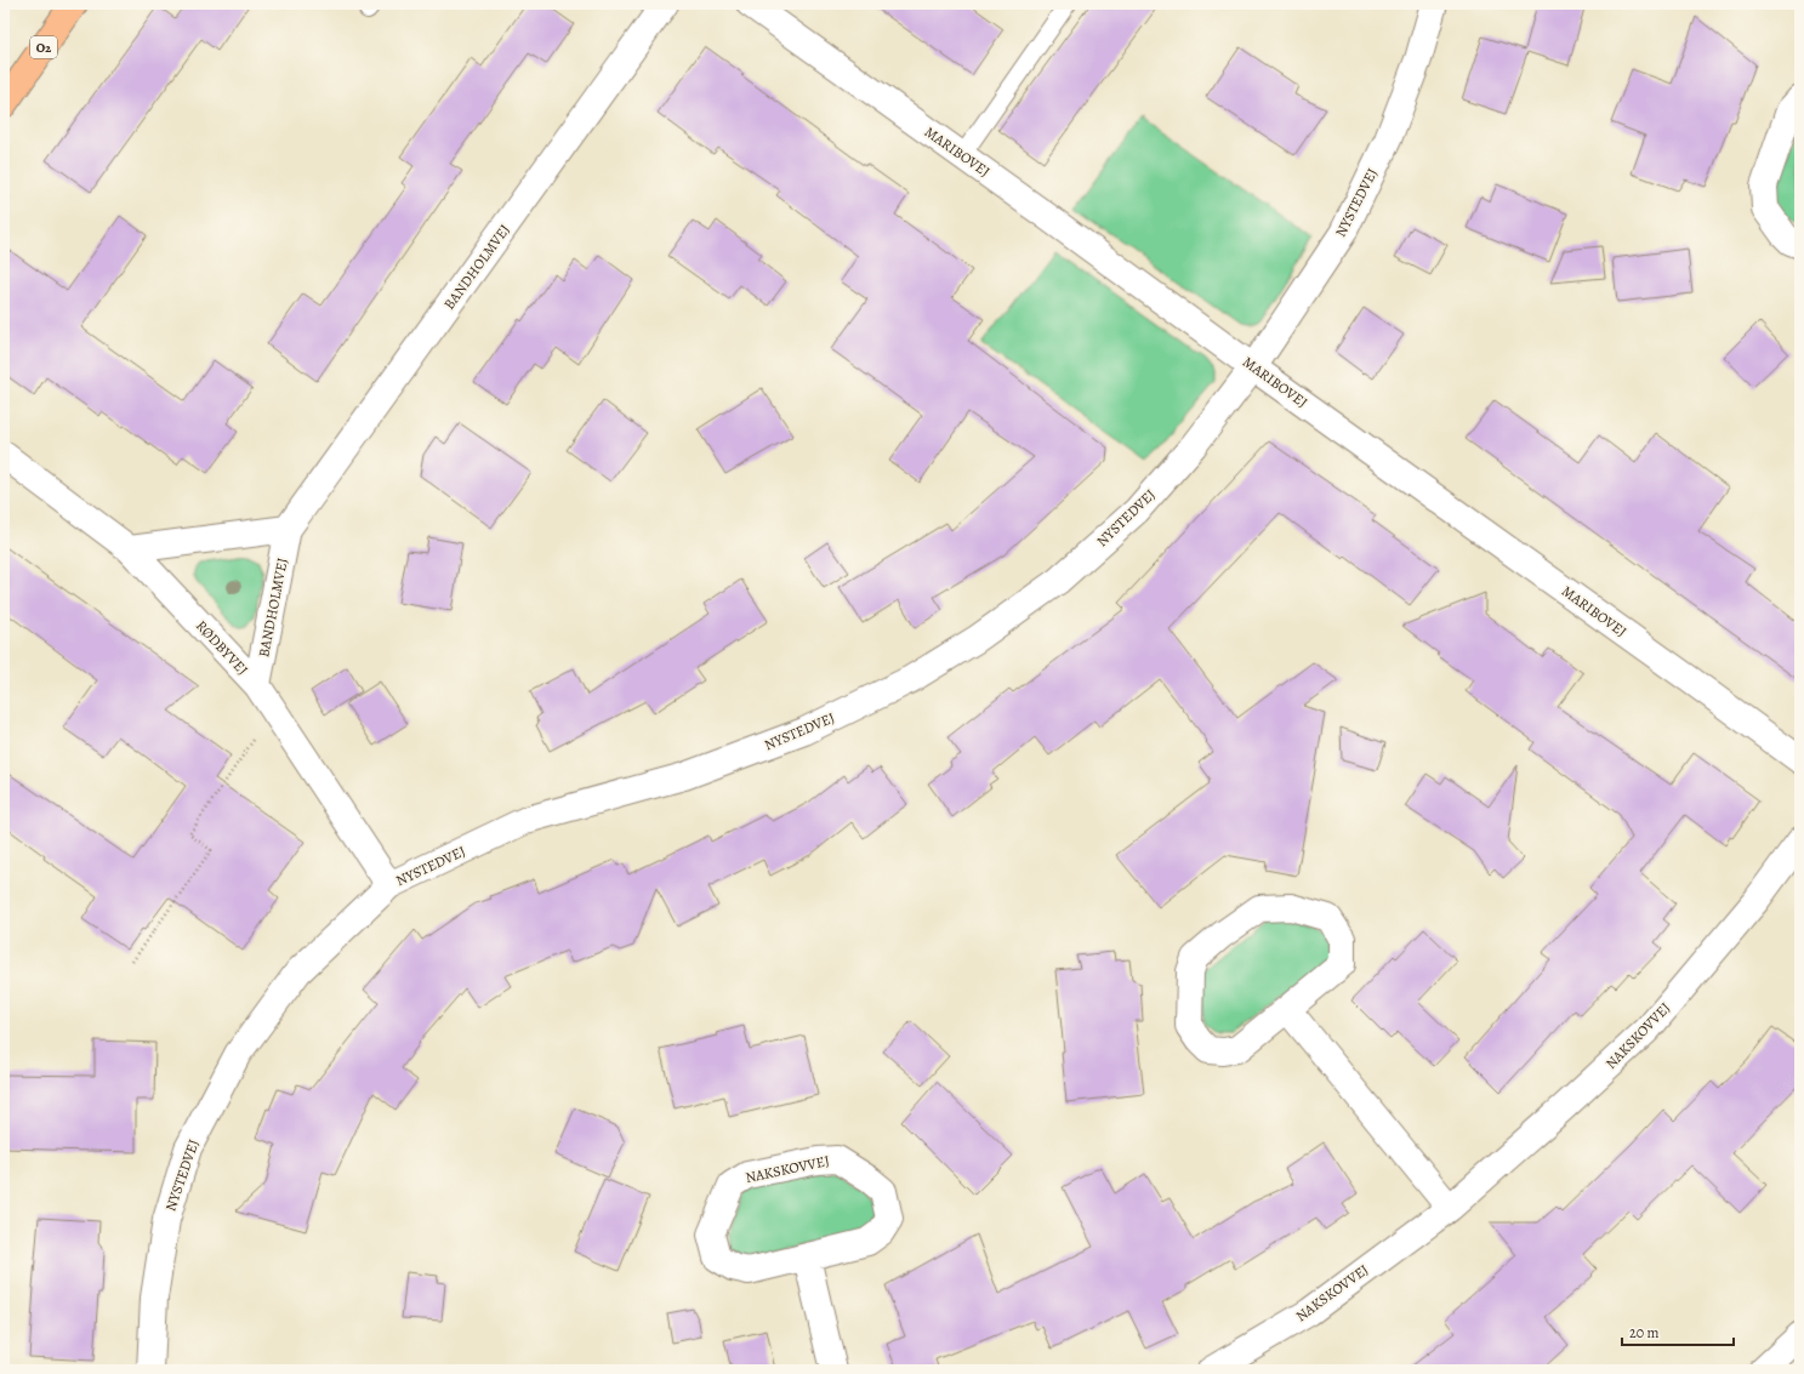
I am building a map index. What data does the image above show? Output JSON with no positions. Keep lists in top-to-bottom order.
{
  "streets": {
    "main road": ["O2"],
    "street": [
      "MARIBOVEJ",
      "NYSTEDVEJ",
      "BANDHOLMVEJ",
      "RØDBYVEJ",
      "NAKSKOVVEJ"
    ]
  },
  "crossings": [
    ["MARIBOVEJ", "NYSTEDVEJ"],
    ["NYSTEDVEJ", "RØDBYVEJ"],
    ["BANDHOLMVEJ", "RØDBYVEJ"]
  ],
  "scale_bar": "20 m"
}
